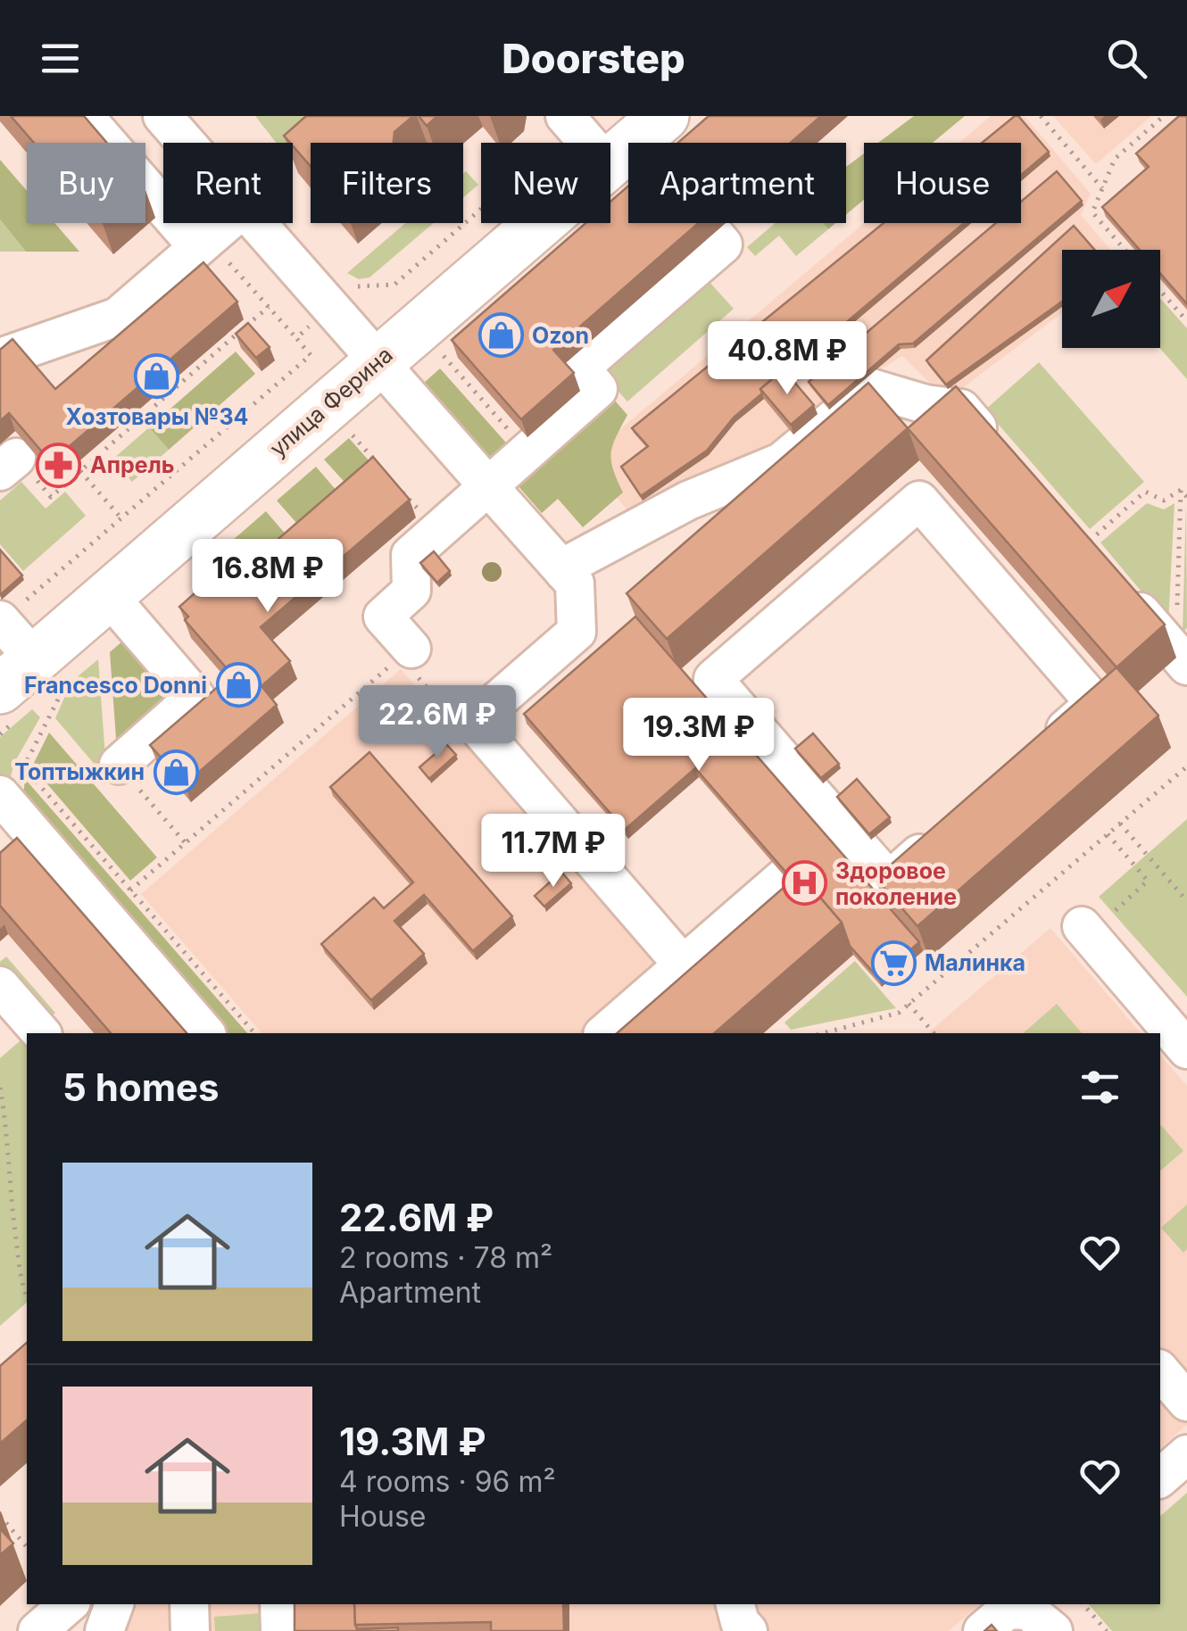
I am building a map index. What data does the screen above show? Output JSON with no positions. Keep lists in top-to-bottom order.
{
  "streets": {
    "main road": ["улица Ферина"]
  },
  "places": {
    "shop": [
      "Ozon",
      "Хозтовары №34",
      "Francesco Donni",
      "Топтыжкин"
    ],
    "pharmacy": ["Апрель"],
    "hospital": ["Здоровое поколение"],
    "supermarket": ["Малинка"]
  },
  "north": "top right",
  "page": {
    "header": "Doorstep",
    "chip": [
      "Buy",
      "Rent",
      "Filters",
      "New",
      "Apartment",
      "House"
    ],
    "price": [
      "40.8M ₽",
      "16.8M ₽",
      "22.6M ₽",
      "19.3M ₽",
      "11.7M ₽"
    ],
    "heading": "5 homes",
    "list": [
      {
        "name": "22.6M ₽",
        "note": "2 rooms · 78 m² · Apartment"
      },
      {
        "name": "19.3M ₽",
        "note": "4 rooms · 96 m² · House"
      }
    ]
  }
}
